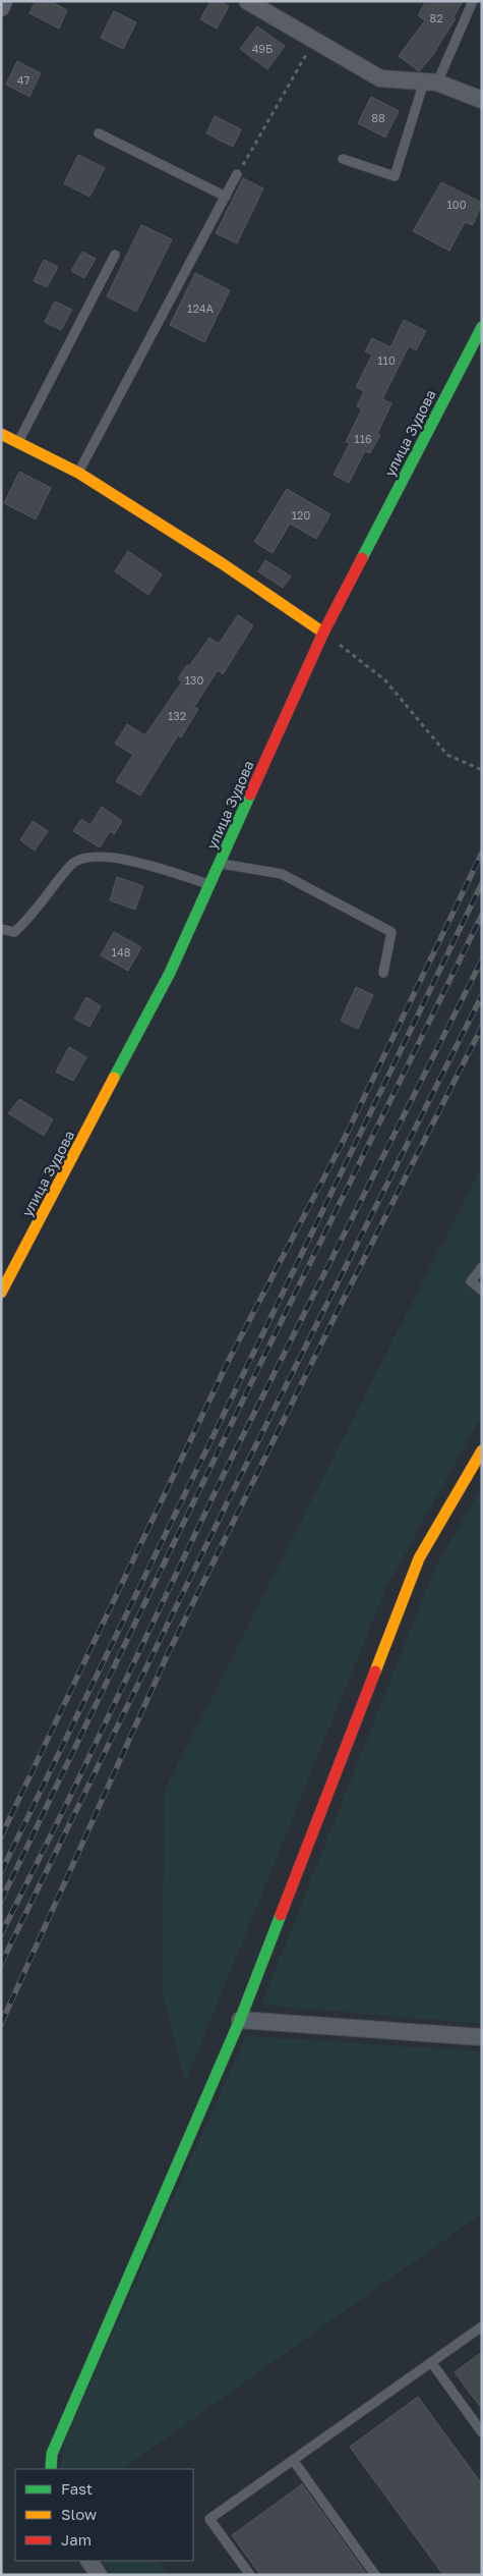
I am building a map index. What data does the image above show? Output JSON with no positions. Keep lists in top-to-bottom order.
{
  "streets": {
    "street": ["улица Зудова"]
  },
  "house_numbers": [
    "82",
    "49Б",
    "47",
    "88",
    "100",
    "124А",
    "110",
    "116",
    "120",
    "130",
    "132",
    "148"
  ],
  "legend": ["Fast", "Slow", "Jam"]
}
